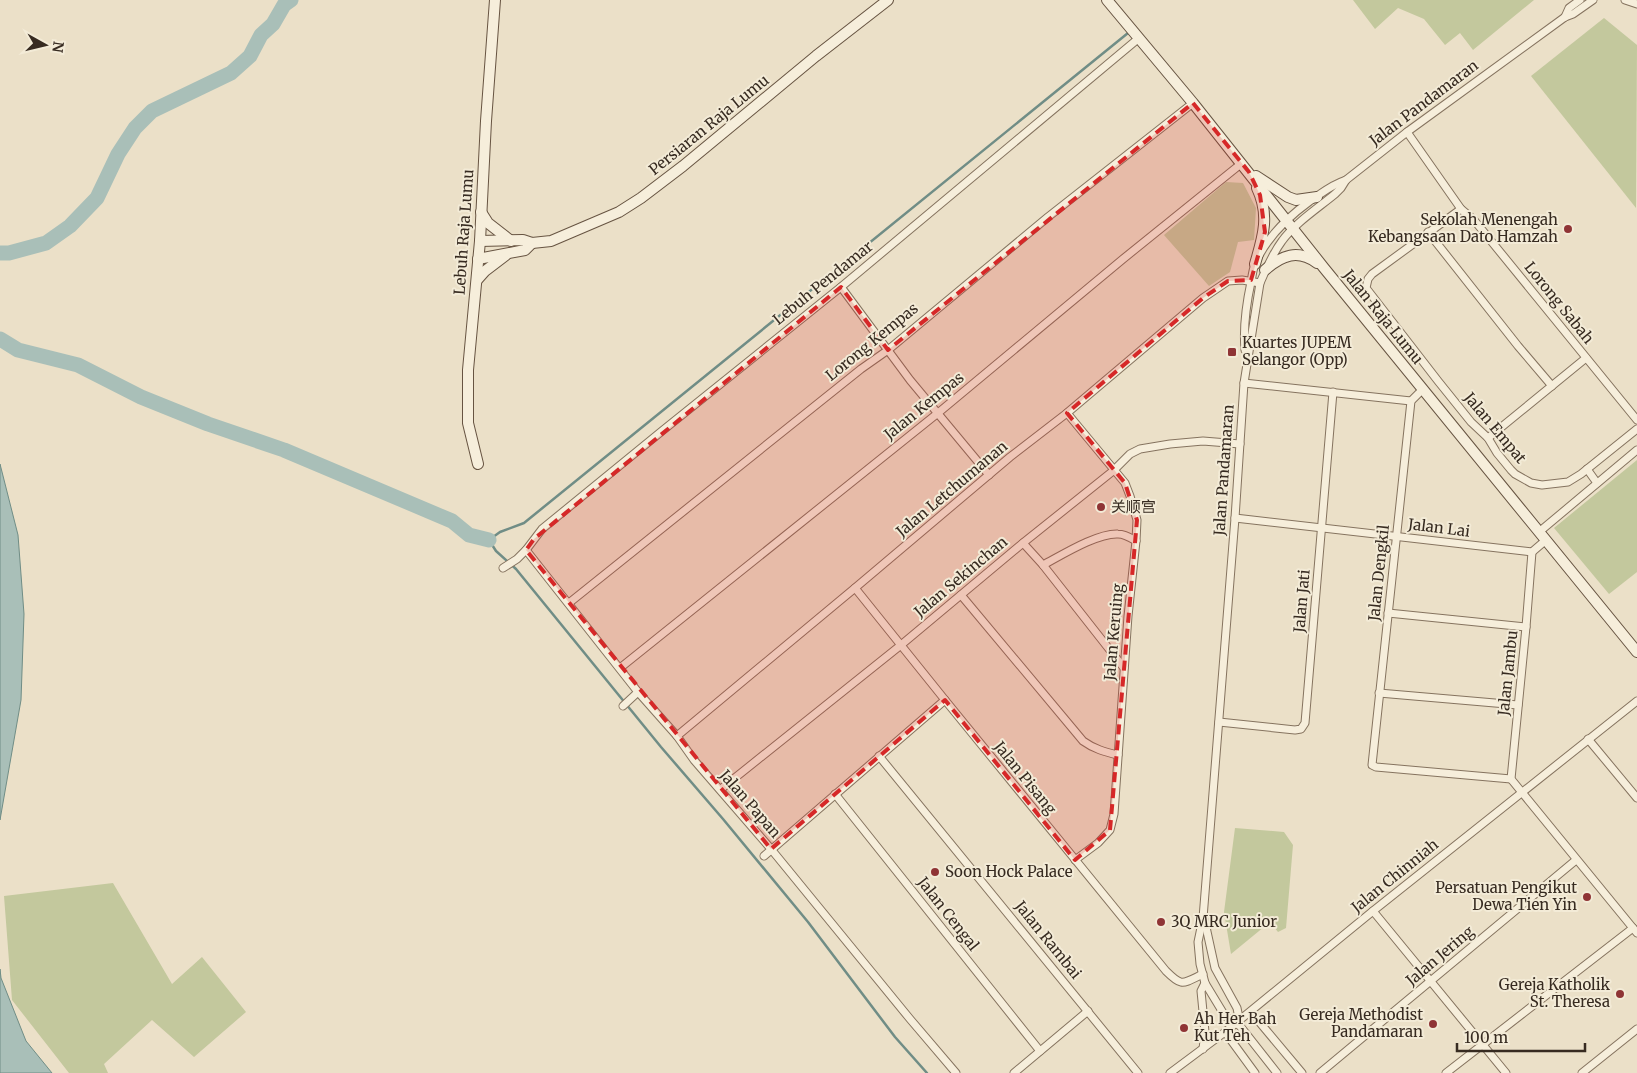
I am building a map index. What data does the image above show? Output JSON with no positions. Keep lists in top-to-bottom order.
{
  "streets": {
    "street": [
      "Jalan Pandamaran",
      "Persiaran Raja Lumu",
      "Lebuh Raja Lumu",
      "Lebuh Pendamar",
      "Lorong Sabah",
      "Jalan Raja Lumu",
      "Lorong Kempas",
      "Jalan Kempas",
      "Jalan Empat",
      "Jalan Letchumanan",
      "Jalan Lai",
      "Jalan Dengkil",
      "Jalan Sekinchan",
      "Jalan Jati",
      "Jalan Keruing",
      "Jalan Jambu",
      "Jalan Pisang",
      "Jalan Papan",
      "Jalan Chinniah",
      "Jalan Cengal",
      "Jalan Rambai",
      "Jalan Jering"
    ]
  },
  "crossings": [
    ["Jalan Pandamaran", "Lorong Sabah"],
    ["Jalan Pandamaran", "Jalan Raja Lumu"],
    ["Jalan Pandamaran", "Jalan Lai"],
    ["Jalan Pandamaran", "Jalan Sekinchan"],
    ["Jalan Pandamaran", "Jalan Jati"],
    ["Jalan Pandamaran", "Jalan Pisang"],
    ["Jalan Pandamaran", "Jalan Chinniah"],
    ["Lebuh Pendamar", "Jalan Raja Lumu"],
    ["Lebuh Pendamar", "Jalan Papan"],
    ["Jalan Raja Lumu", "Lorong Kempas"],
    ["Jalan Raja Lumu", "Jalan Kempas"],
    ["Lorong Kempas", "Jalan Papan"],
    ["Jalan Kempas", "Jalan Papan"],
    ["Jalan Letchumanan", "Jalan Keruing"],
    ["Jalan Letchumanan", "Jalan Pisang"],
    ["Jalan Letchumanan", "Jalan Papan"],
    ["Jalan Lai", "Jalan Dengkil"],
    ["Jalan Lai", "Jalan Jati"],
    ["Jalan Lai", "Jalan Jambu"],
    ["Jalan Dengkil", "Jalan Jambu"],
    ["Jalan Sekinchan", "Jalan Keruing"],
    ["Jalan Sekinchan", "Jalan Pisang"],
    ["Jalan Sekinchan", "Jalan Papan"],
    ["Jalan Keruing", "Jalan Pisang"]
  ],
  "places": {
    "other": [
      "Sekolah Menengah Kebangsaan Dato Hamzah",
      "关顺宫",
      "Soon Hock Palace",
      "Persatuan Pengikut Dewa Tien Yin",
      "3Q MRC Junior",
      "Gereja Katholik St. Theresa",
      "Gereja Methodist Pandamaran",
      "Ah Her Bah Kut Teh"
    ],
    "transit": ["Kuartes JUPEM Selangor (Opp)"]
  },
  "scale_bar": "100 m",
  "north": "right"
}
